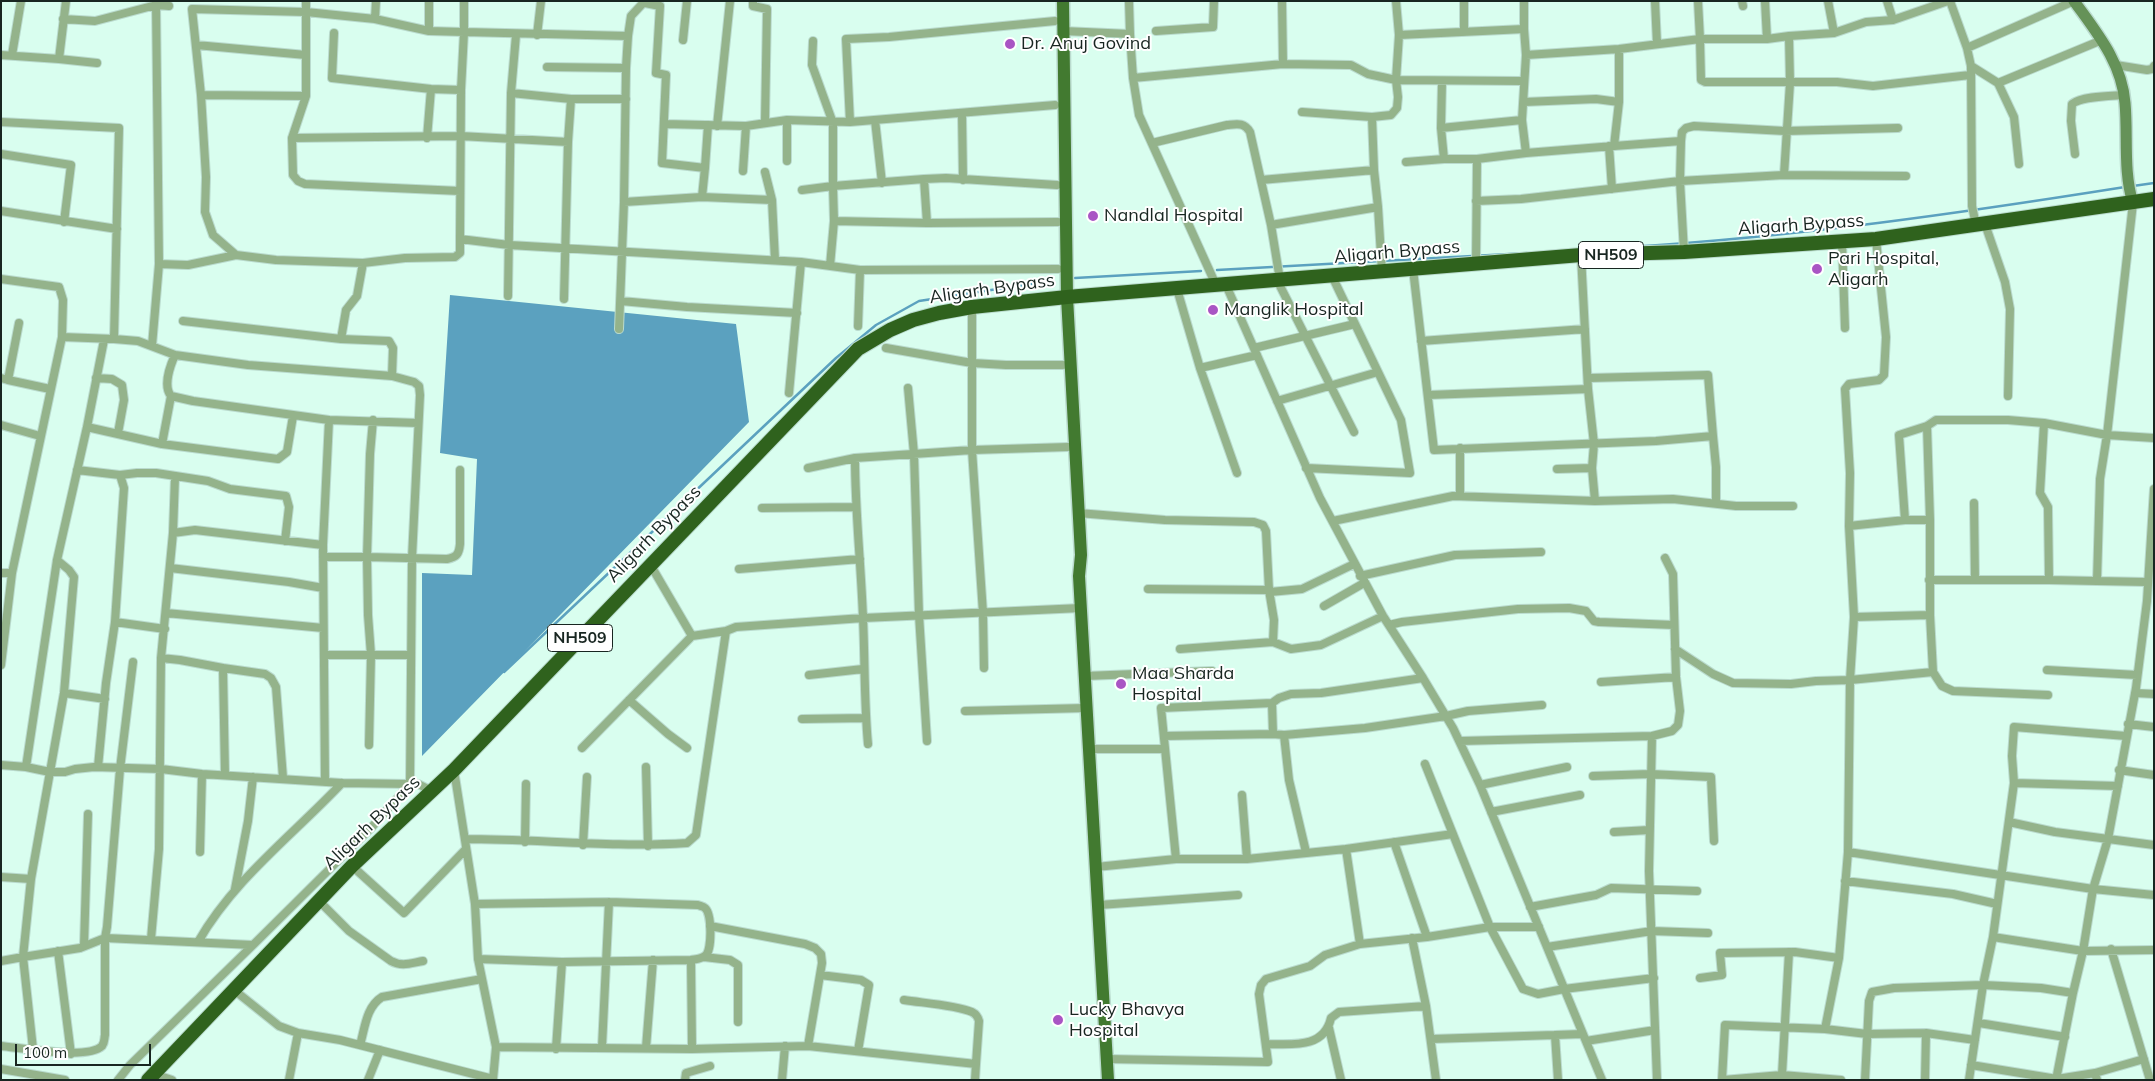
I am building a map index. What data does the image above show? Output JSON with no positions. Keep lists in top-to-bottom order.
{
  "streets": {
    "highway": ["Aligarh Bypass", "NH509"]
  },
  "places": [
    "Dr. Anuj Govind",
    "Nandlal Hospital",
    "Pari Hospital, Aligarh",
    "Manglik Hospital",
    "Maa Sharda Hospital",
    "Lucky Bhavya Hospital"
  ],
  "scale_bar": "100 m"
}
